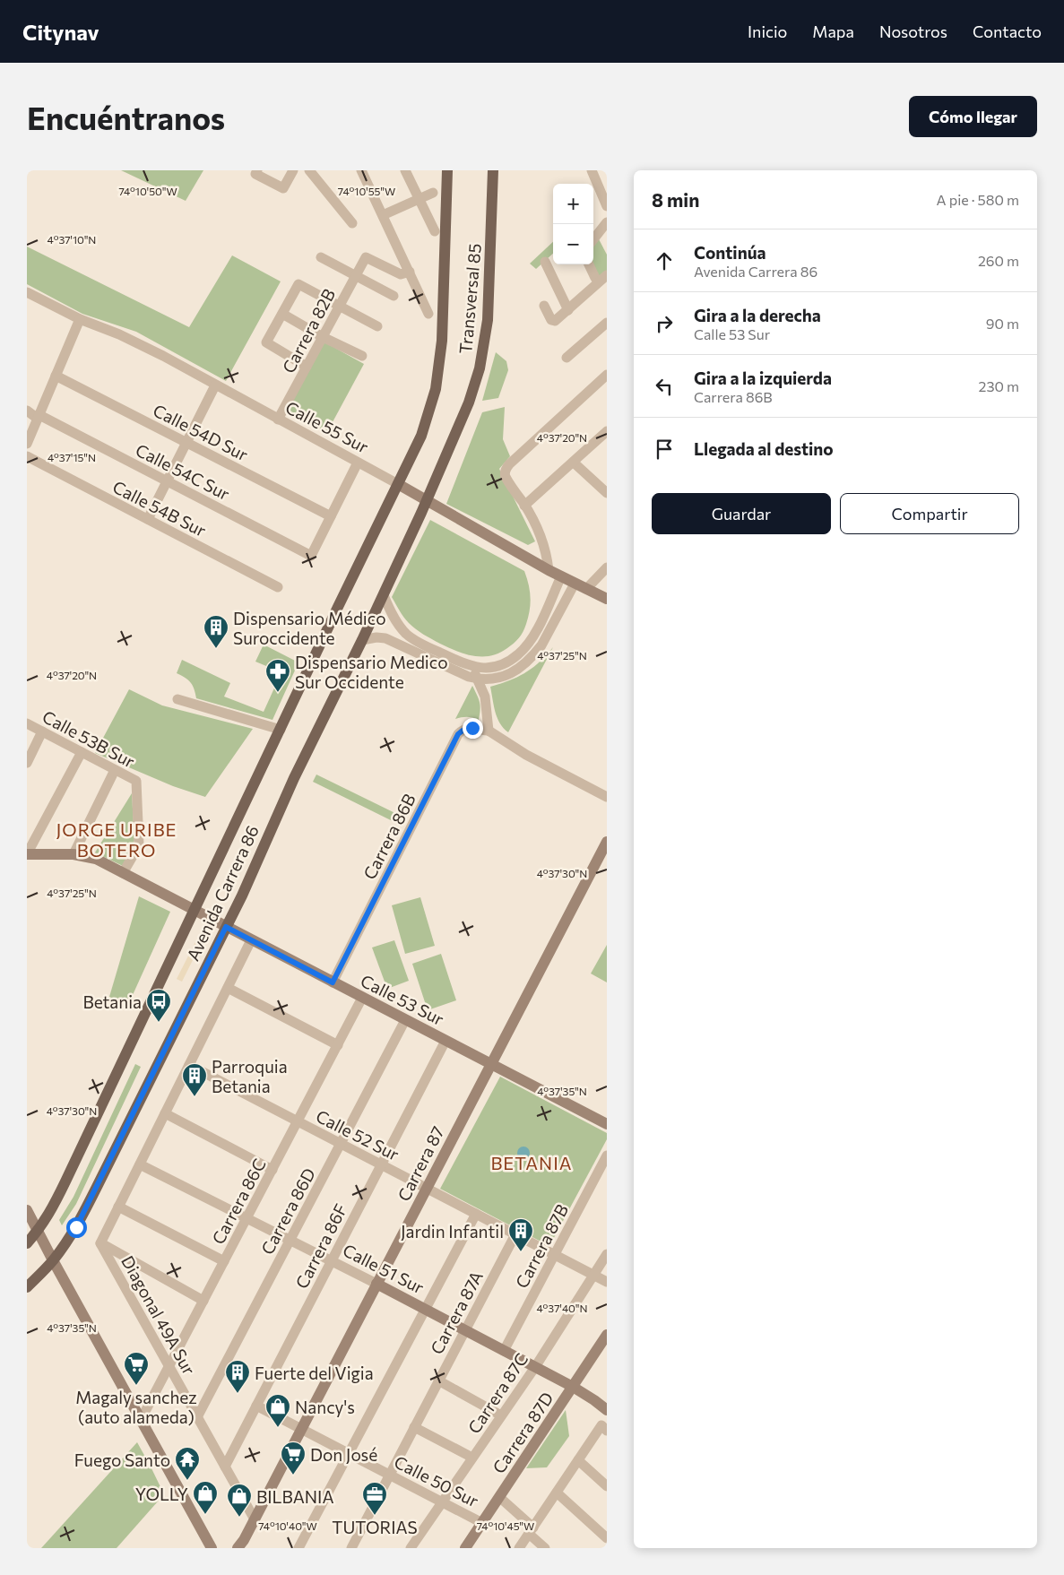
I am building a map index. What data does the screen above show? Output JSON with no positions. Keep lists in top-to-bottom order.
{
  "streets": {
    "main road": ["Transversal 85", "Avenida Carrera 86"],
    "street": [
      "Carrera 82B",
      "Calle 55 Sur",
      "Calle 54D Sur",
      "Calle 54C Sur",
      "Calle 54B Sur",
      "Calle 53B Sur",
      "Carrera 86B",
      "Calle 53 Sur",
      "Calle 52 Sur",
      "Carrera 87",
      "Carrera 86C",
      "Carrera 86D",
      "Carrera 86F",
      "Carrera 87B",
      "Calle 51 Sur",
      "Carrera 87A",
      "Diagonal 49A Sur",
      "Carrera 87C",
      "Carrera 87D",
      "Calle 50 Sur"
    ]
  },
  "crossings": [
    ["Transversal 85", "Calle 55 Sur"],
    ["Transversal 85", "Avenida Carrera 86"],
    ["Carrera 82B", "Calle 55 Sur"],
    ["Calle 55 Sur", "Avenida Carrera 86"],
    ["Calle 54D Sur", "Calle 54C Sur"],
    ["Calle 53B Sur", "Calle 53 Sur"],
    ["Carrera 86B", "Calle 53 Sur"],
    ["Avenida Carrera 86", "Calle 53 Sur"],
    ["Calle 53 Sur", "Carrera 87"],
    ["Calle 53 Sur", "Carrera 86C"],
    ["Calle 53 Sur", "Carrera 86D"],
    ["Calle 53 Sur", "Carrera 86F"],
    ["Calle 52 Sur", "Carrera 87"],
    ["Calle 52 Sur", "Carrera 86C"],
    ["Calle 52 Sur", "Carrera 86D"],
    ["Calle 52 Sur", "Carrera 86F"],
    ["Calle 52 Sur", "Carrera 87B"],
    ["Calle 52 Sur", "Carrera 87A"],
    ["Calle 52 Sur", "Carrera 87C"],
    ["Carrera 87", "Calle 51 Sur"],
    ["Carrera 87", "Diagonal 49A Sur"],
    ["Carrera 87", "Calle 50 Sur"],
    ["Carrera 86C", "Calle 51 Sur"],
    ["Carrera 86C", "Diagonal 49A Sur"],
    ["Carrera 86D", "Calle 51 Sur"],
    ["Carrera 86D", "Diagonal 49A Sur"],
    ["Carrera 86F", "Calle 51 Sur"],
    ["Carrera 86F", "Diagonal 49A Sur"],
    ["Carrera 86F", "Calle 50 Sur"],
    ["Carrera 87B", "Calle 51 Sur"],
    ["Calle 51 Sur", "Carrera 87A"],
    ["Calle 51 Sur", "Carrera 87C"],
    ["Calle 51 Sur", "Carrera 87D"],
    ["Carrera 87A", "Calle 50 Sur"],
    ["Carrera 87C", "Calle 50 Sur"],
    ["Carrera 87D", "Calle 50 Sur"]
  ],
  "districts": ["JORGE URIBE BOTERO", "BETANIA"],
  "places": {
    "building": [
      "Dispensario Médico Suroccidente",
      "Parroquia Betania",
      "Jardin Infantil",
      "Fuerte del Vigia"
    ],
    "pharmacy": ["Dispensario Medico Sur Occidente"],
    "bus stop": ["Betania"],
    "supermarket": ["Magaly sanchez (auto alameda)", "Don José"],
    "shop": ["Nancy's", "YOLLY", "BILBANIA"],
    "temple": ["Fuego Santo"],
    "office": ["TUTORIAS"]
  },
  "page": {
    "header": "Citynav",
    "nav": [
      "Inicio",
      "Mapa",
      "Nosotros",
      "Contacto"
    ],
    "buttons": [
      "Cómo llegar",
      ["Guardar", "Compartir"]
    ],
    "title": "Encuéntranos",
    "heading": ["8 min", "A pie · 580 m"],
    "map_buttons": ["+", "−"],
    "list": [
      ["Continúa", "Avenida Carrera 86", "260 m"],
      ["Gira a la derecha", "Calle 53 Sur", "90 m"],
      ["Gira a la izquierda", "Carrera 86B", "230 m"],
      "Llegada al destino"
    ]
  },
  "coordinates": [
    "74°10'55\"W",
    "74°10'50\"W",
    "4°37'10\"N",
    "4°37'20\"N",
    "4°37'15\"N",
    "4°37'25\"N",
    "4°37'30\"N",
    "4°37'35\"N",
    "4°37'40\"N",
    "74°10'40\"W",
    "74°10'45\"W"
  ]
}
